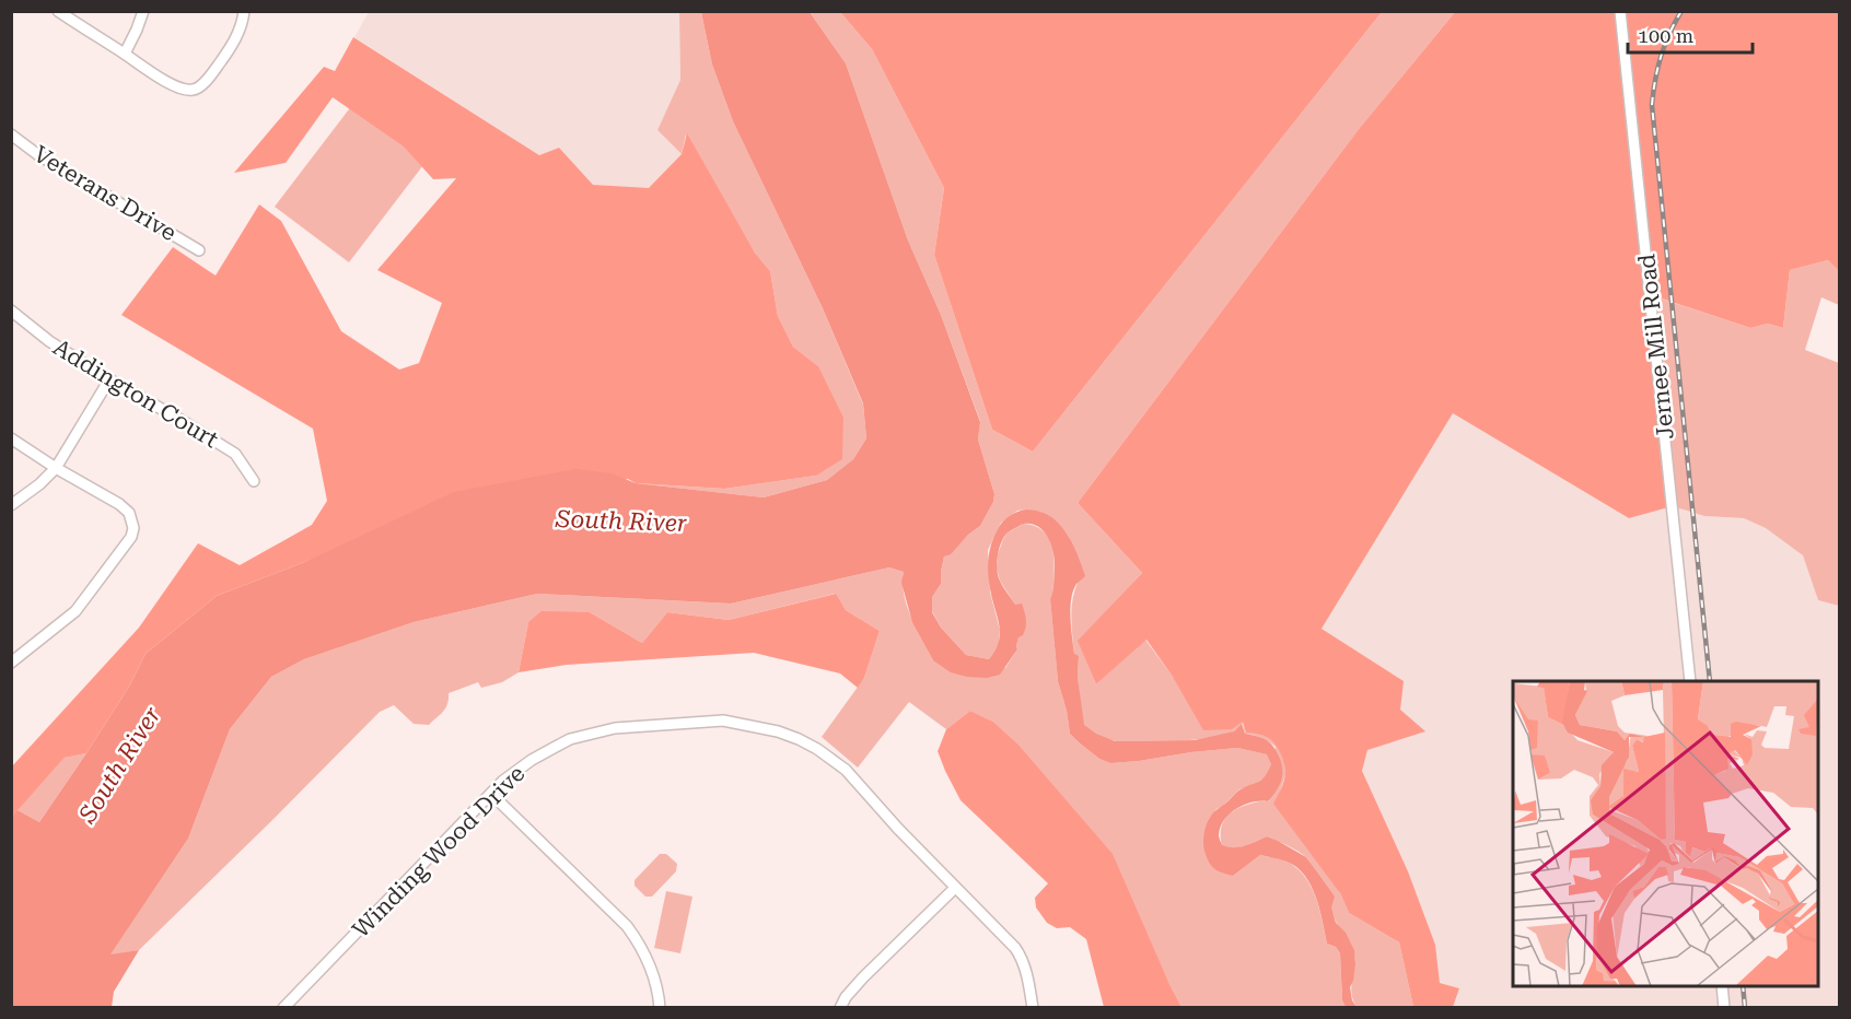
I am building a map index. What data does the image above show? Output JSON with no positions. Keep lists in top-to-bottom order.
{
  "streets": {
    "street": [
      "Veterans Drive",
      "Jernee Mill Road",
      "Addington Court",
      "Winding Wood Drive"
    ]
  },
  "water": ["South River"],
  "scale_bar": "100 m"
}
